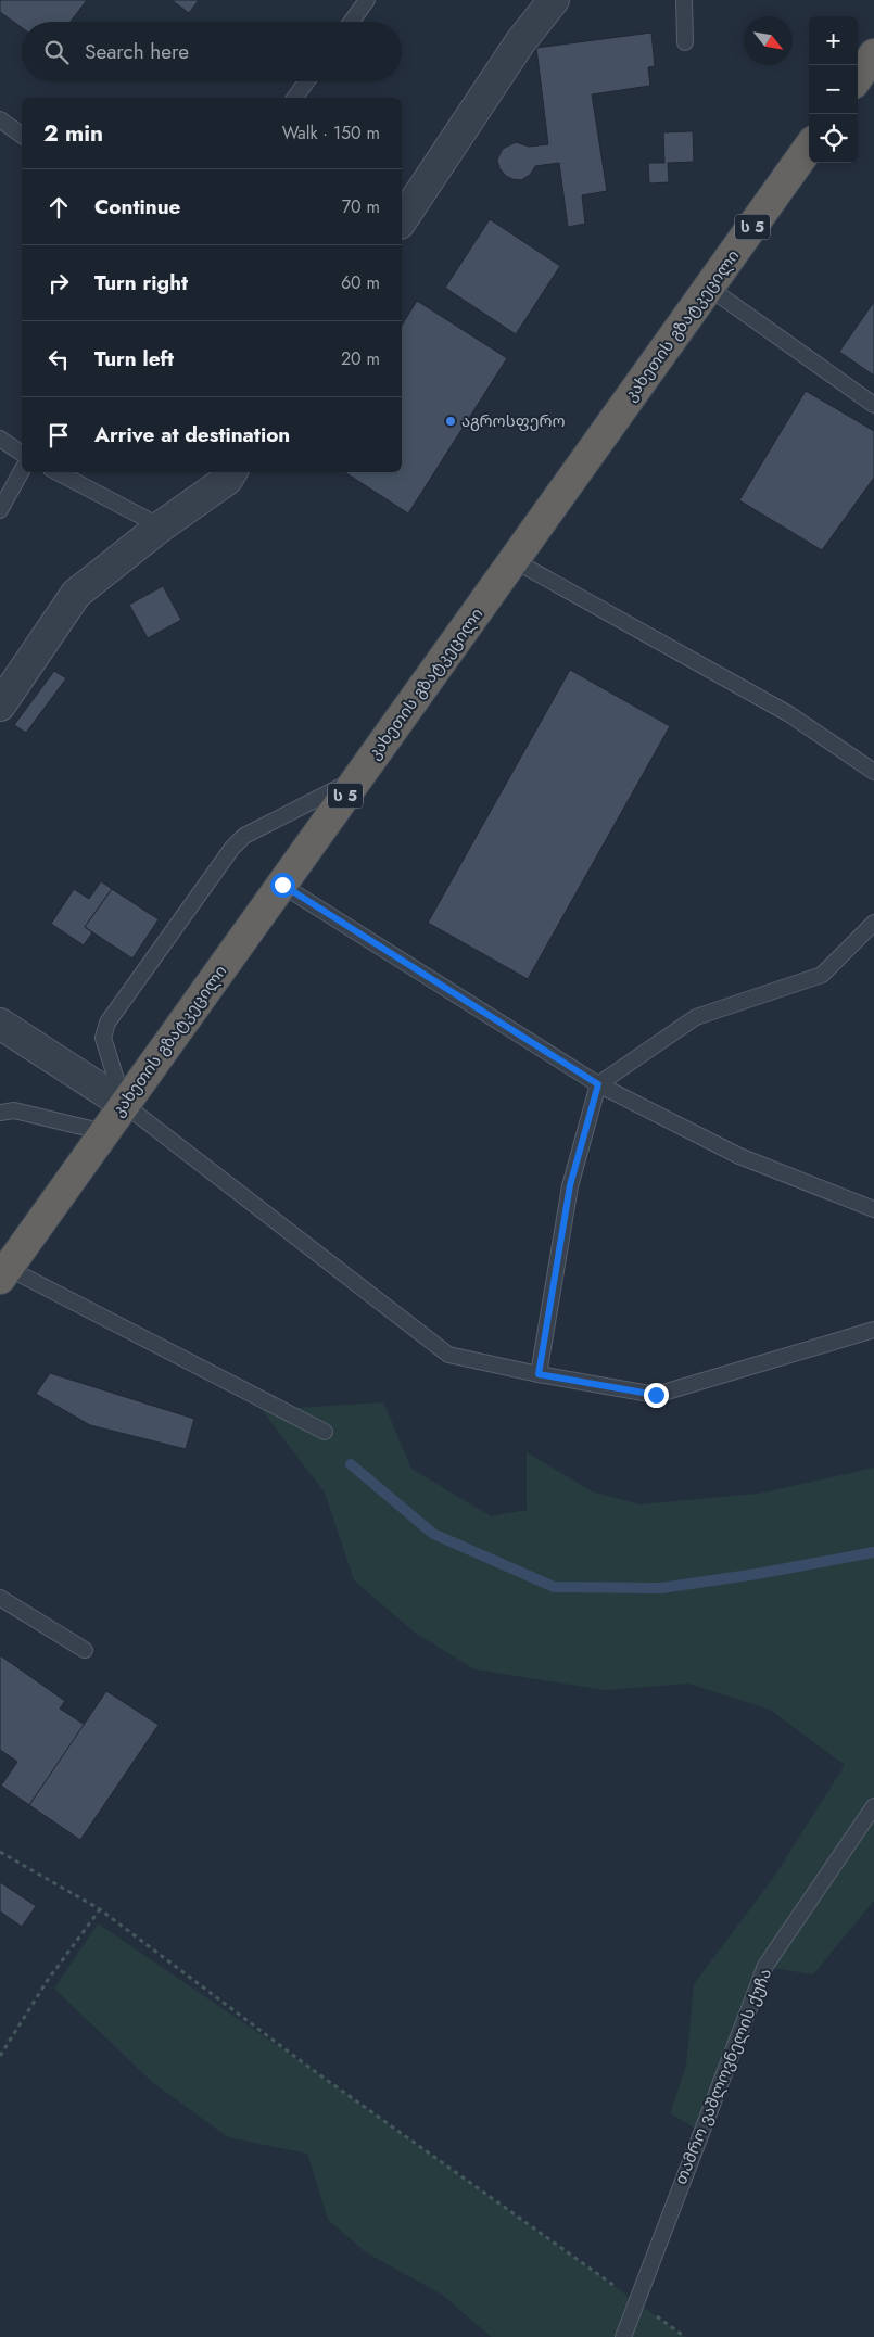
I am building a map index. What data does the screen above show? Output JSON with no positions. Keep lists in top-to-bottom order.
{
  "streets": {
    "highway": ["ს 5", "კახეთის გზატკეცილი"],
    "lane": ["თამრო ვაშლოვნელის ქუჩა"]
  },
  "places": ["აგროსფერო"],
  "north": "bottom right",
  "page": {
    "map_buttons": ["+", "−"],
    "search": "Search here",
    "heading": ["2 min", "Walk · 150 m"],
    "list": [
      ["Continue", "70 m"],
      ["Turn right", "60 m"],
      ["Turn left", "20 m"],
      "Arrive at destination"
    ]
  }
}
